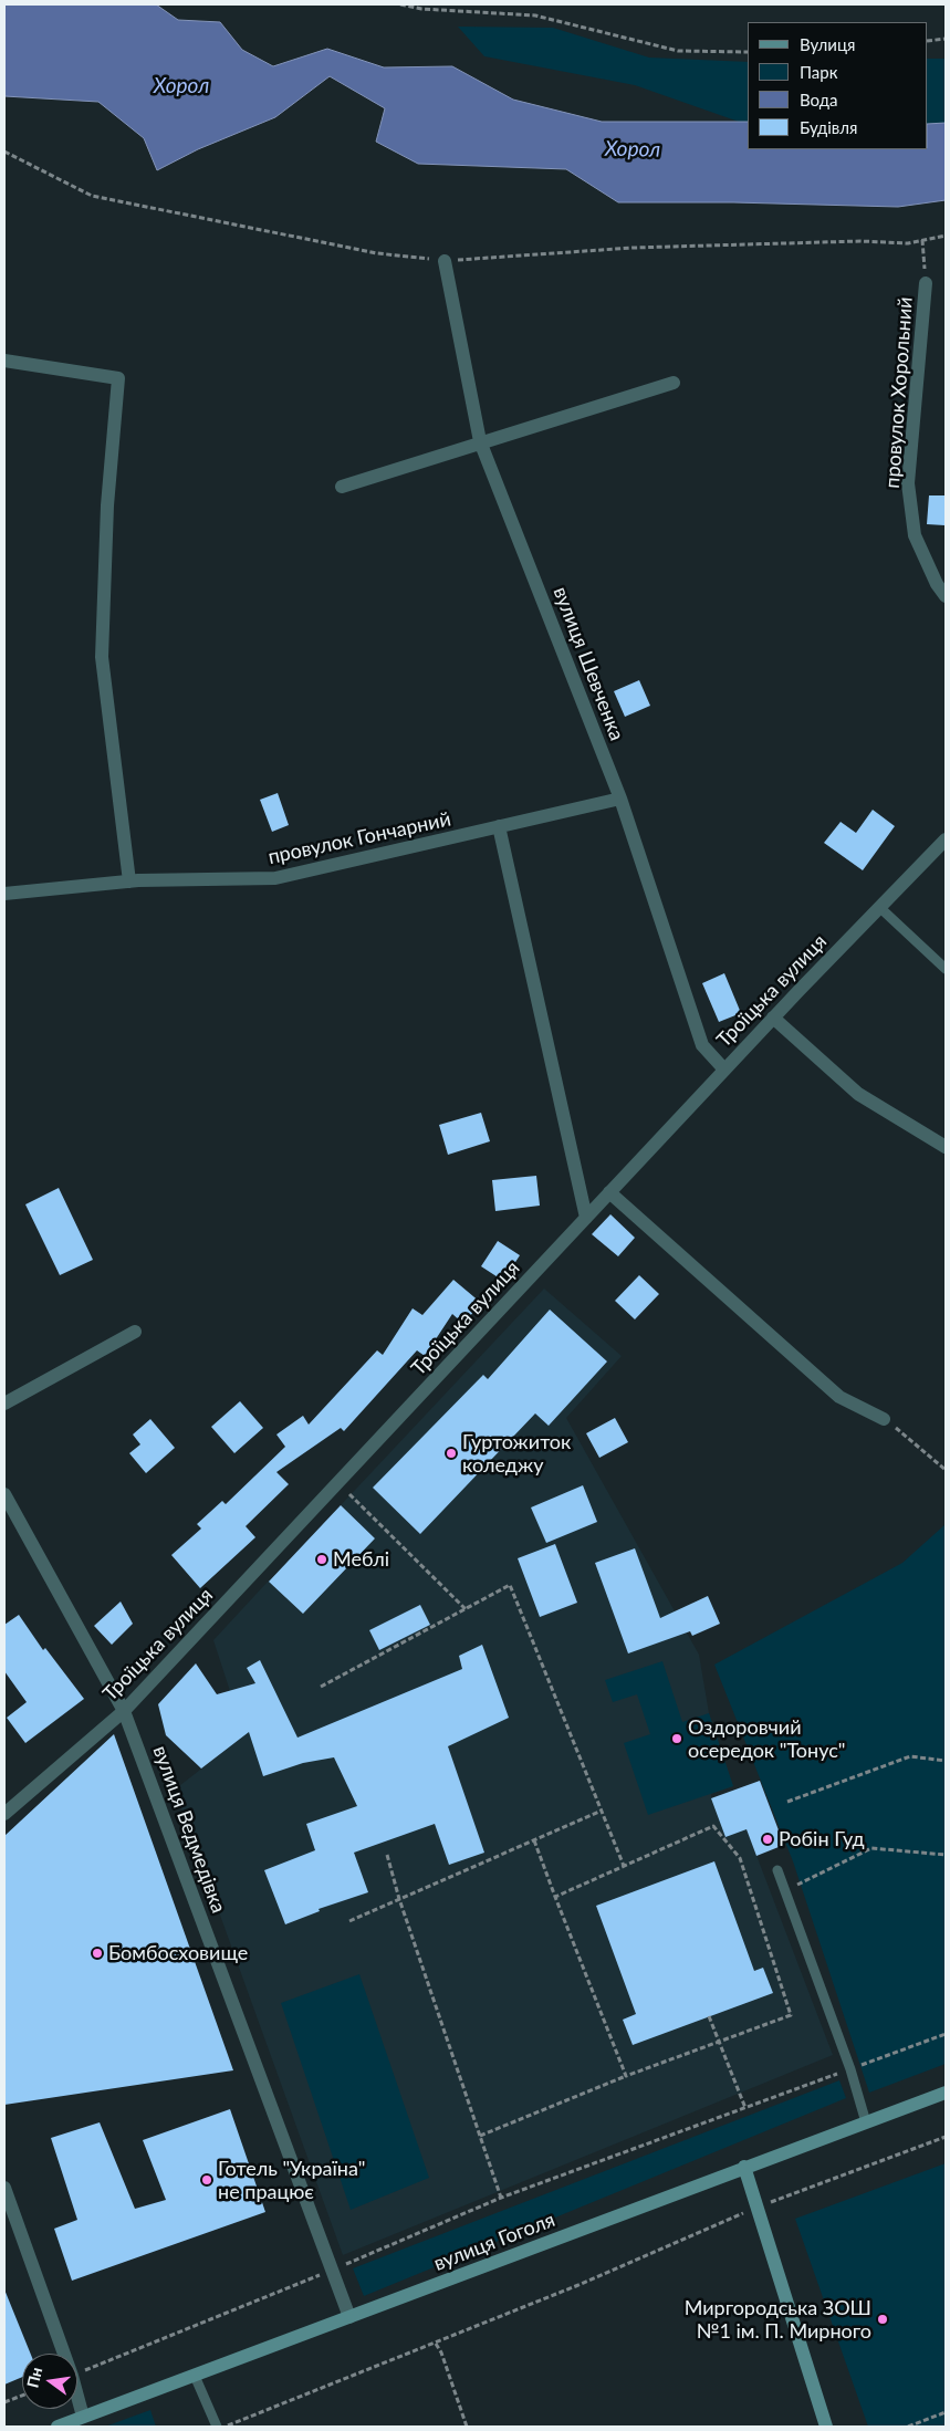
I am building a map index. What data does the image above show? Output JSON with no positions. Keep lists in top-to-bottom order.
{
  "streets": {
    "street": [
      "провулок Хорольний",
      "вулиця Шевченка",
      "провулок Гончарний",
      "Троїцька вулиця",
      "вулиця Ведмедівка",
      "вулиця Гоголя"
    ]
  },
  "crossings": [
    ["вулиця Шевченка", "провулок Гончарний"],
    ["вулиця Шевченка", "Троїцька вулиця"],
    ["Троїцька вулиця", "вулиця Ведмедівка"],
    ["вулиця Ведмедівка", "вулиця Гоголя"]
  ],
  "water": ["Хорол"],
  "places": [
    "Гуртожиток коледжу",
    "Меблі",
    "Оздоровчий осередок \"Тонус\"",
    "Робін Гуд",
    "Бомбосховище",
    "Готель \"Україна\" не працює",
    "Миргородська ЗОШ №1 ім. П. Мирного"
  ],
  "legend": [
    "Вулиця",
    "Парк",
    "Вода",
    "Будівля"
  ],
  "north": "left"
}
